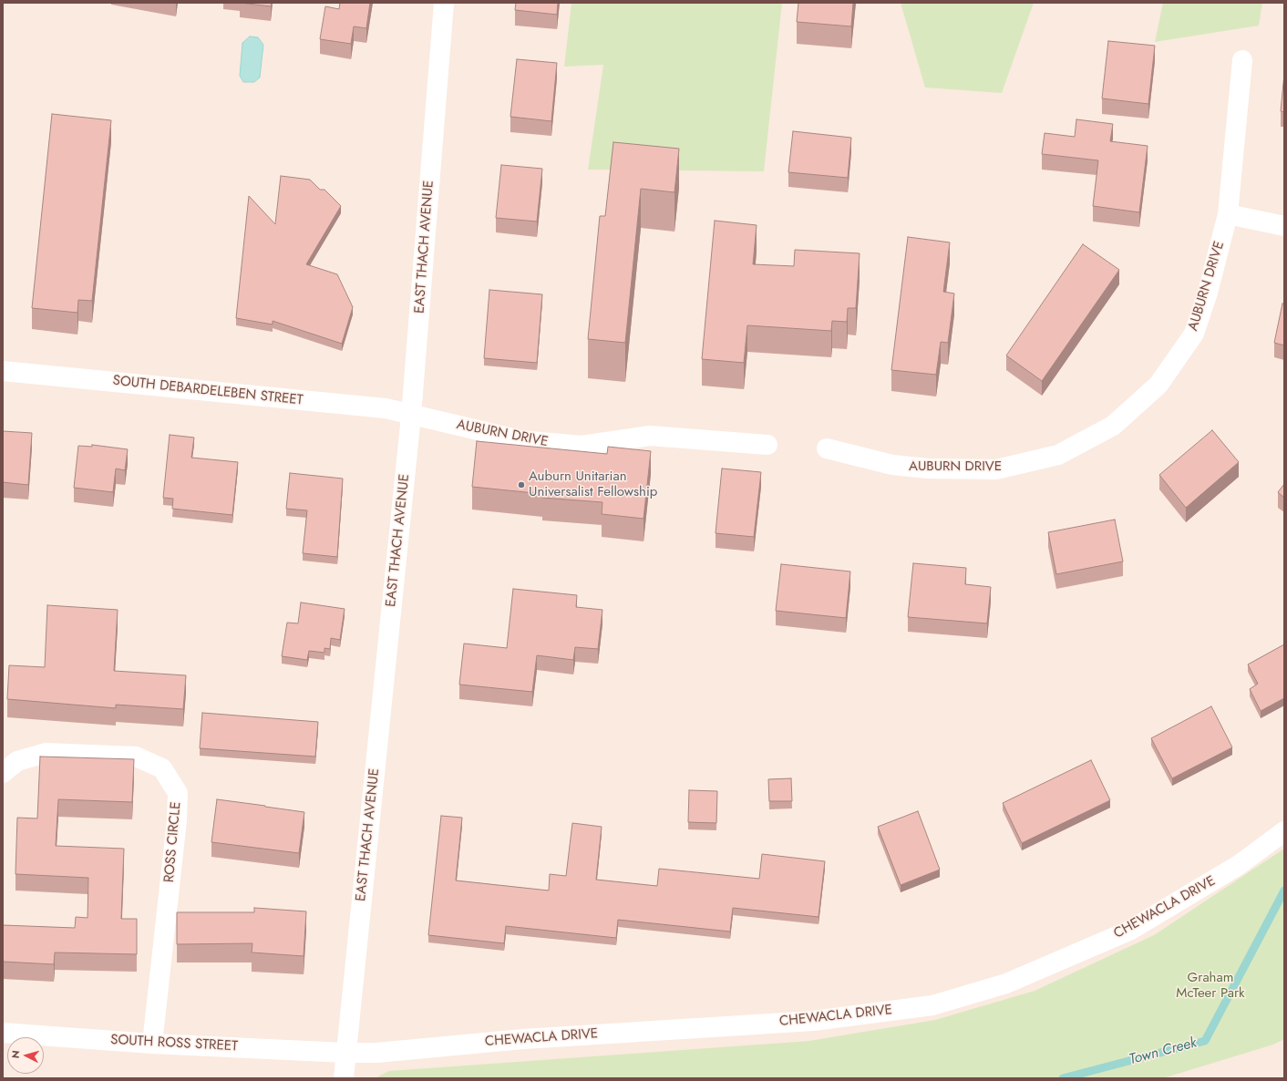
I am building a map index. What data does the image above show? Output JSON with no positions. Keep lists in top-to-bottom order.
{
  "streets": {
    "street": [
      "EAST THACH AVENUE",
      "AUBURN DRIVE",
      "SOUTH DEBARDELEBEN STREET",
      "ROSS CIRCLE",
      "CHEWACLA DRIVE",
      "SOUTH ROSS STREET"
    ]
  },
  "crossings": [
    ["EAST THACH AVENUE", "AUBURN DRIVE"],
    ["EAST THACH AVENUE", "SOUTH DEBARDELEBEN STREET"],
    ["EAST THACH AVENUE", "CHEWACLA DRIVE"],
    ["EAST THACH AVENUE", "SOUTH ROSS STREET"],
    ["AUBURN DRIVE", "SOUTH DEBARDELEBEN STREET"],
    ["ROSS CIRCLE", "SOUTH ROSS STREET"],
    ["CHEWACLA DRIVE", "SOUTH ROSS STREET"]
  ],
  "water": ["Town Creek"],
  "parks": ["Graham McTeer Park"],
  "places": ["Auburn Unitarian Universalist Fellowship"],
  "north": "left"
}
